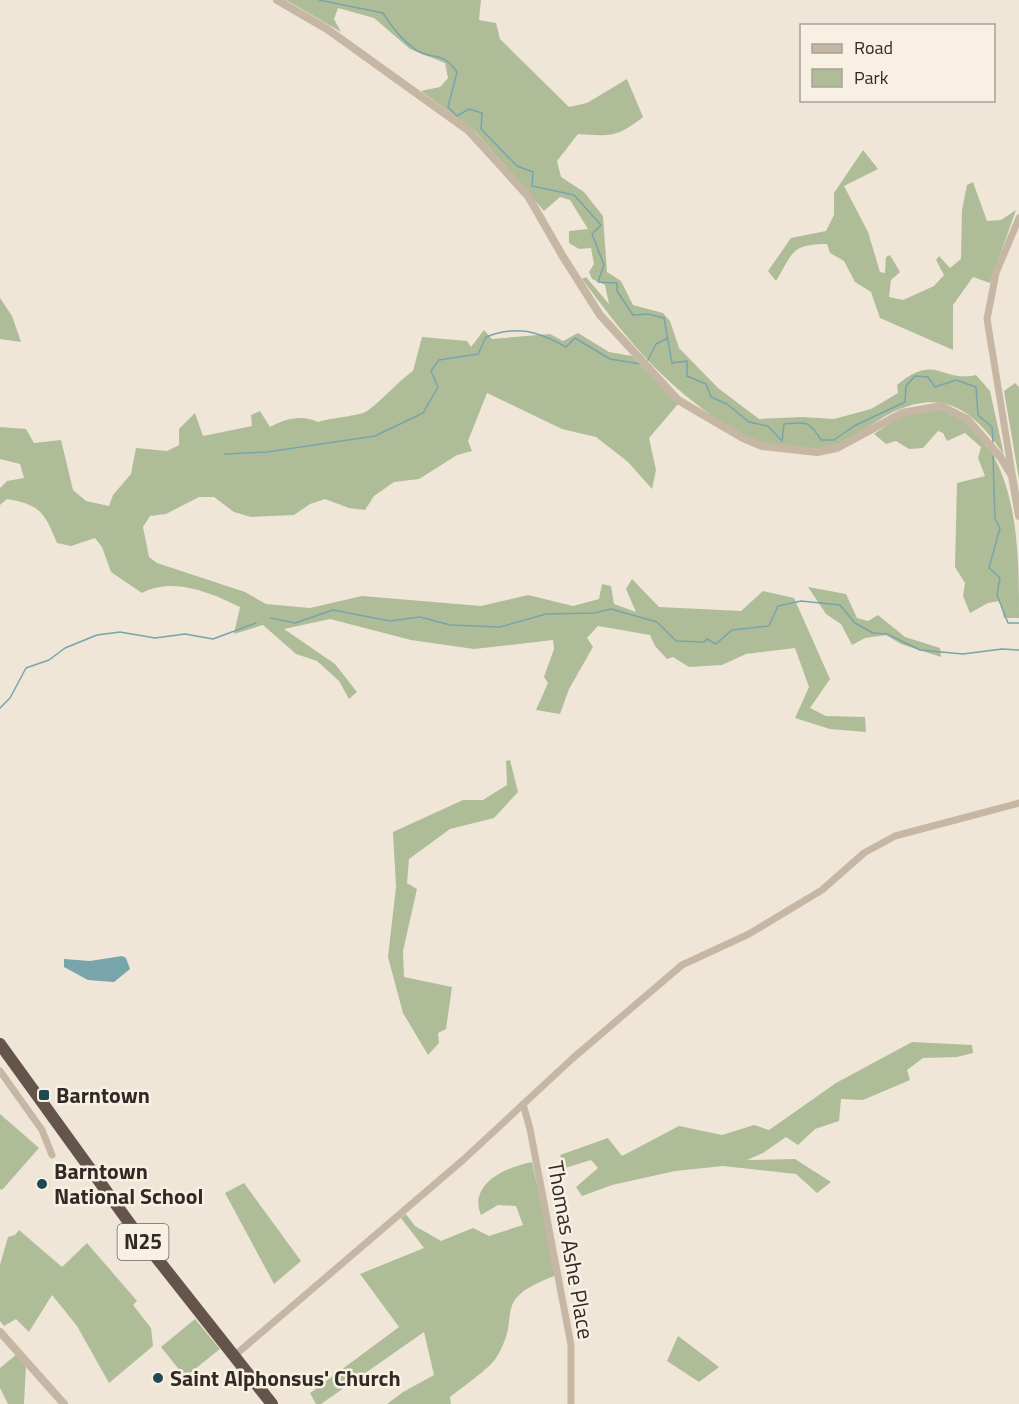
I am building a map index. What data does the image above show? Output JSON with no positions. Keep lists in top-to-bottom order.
{
  "streets": {
    "highway": ["N25"],
    "street": ["Thomas Ashe Place"]
  },
  "places": {
    "transit": ["Barntown"],
    "other": ["Barntown National School", "Saint Alphonsus' Church"]
  },
  "legend": ["Road", "Park"]
}
